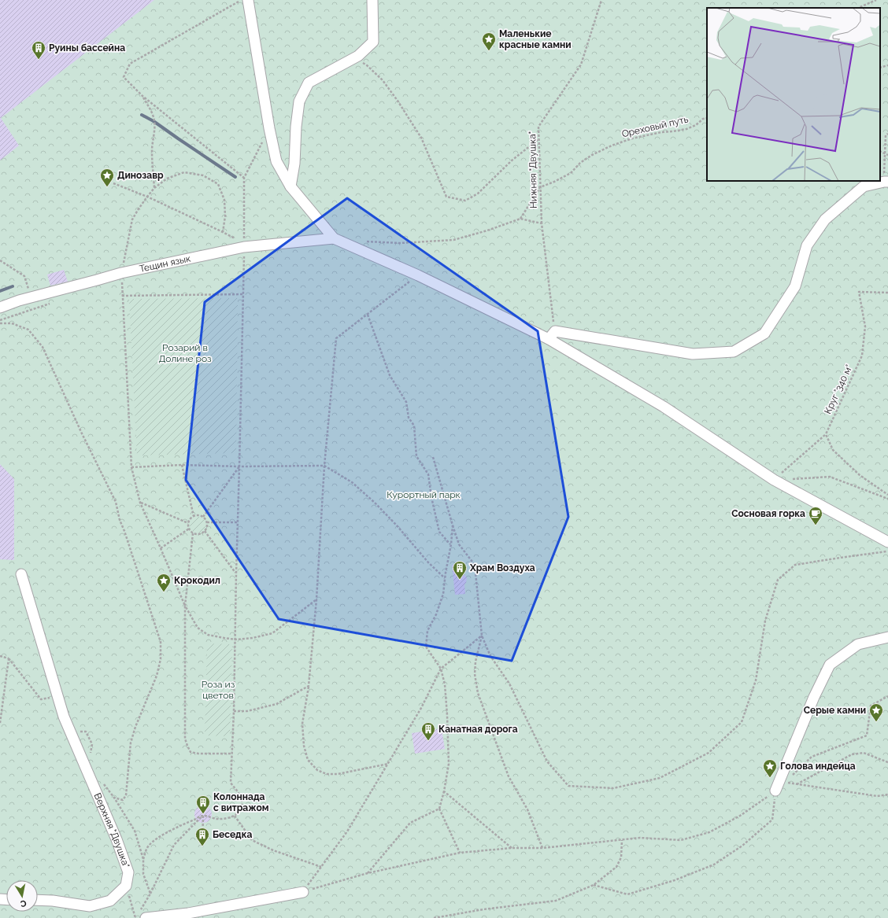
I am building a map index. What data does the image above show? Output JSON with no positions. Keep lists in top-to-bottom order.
{
  "streets": {
    "lane": ["Тещин язык", "Верхняя \"Двушка\""],
    "path": ["Ореховый путь", "Нижняя \"Двушка\"", "Круг \"340 м\""]
  },
  "crossings": [
    ["Ореховый путь", "Нижняя \"Двушка\""]
  ],
  "parks": ["Розарий в Долине роз", "Курортный парк", "Роза из цветов"],
  "places": {
    "place": [
      "Маленькие красные камни",
      "Динозавр",
      "Крокодил",
      "Серые камни",
      "Голова индейца"
    ],
    "building": [
      "Руины бассейна",
      "Храм Воздуха",
      "Канатная дорога",
      "Колоннада с витражом",
      "Беседка"
    ],
    "cafe": ["Сосновая горка"]
  },
  "north": "bottom"
}
